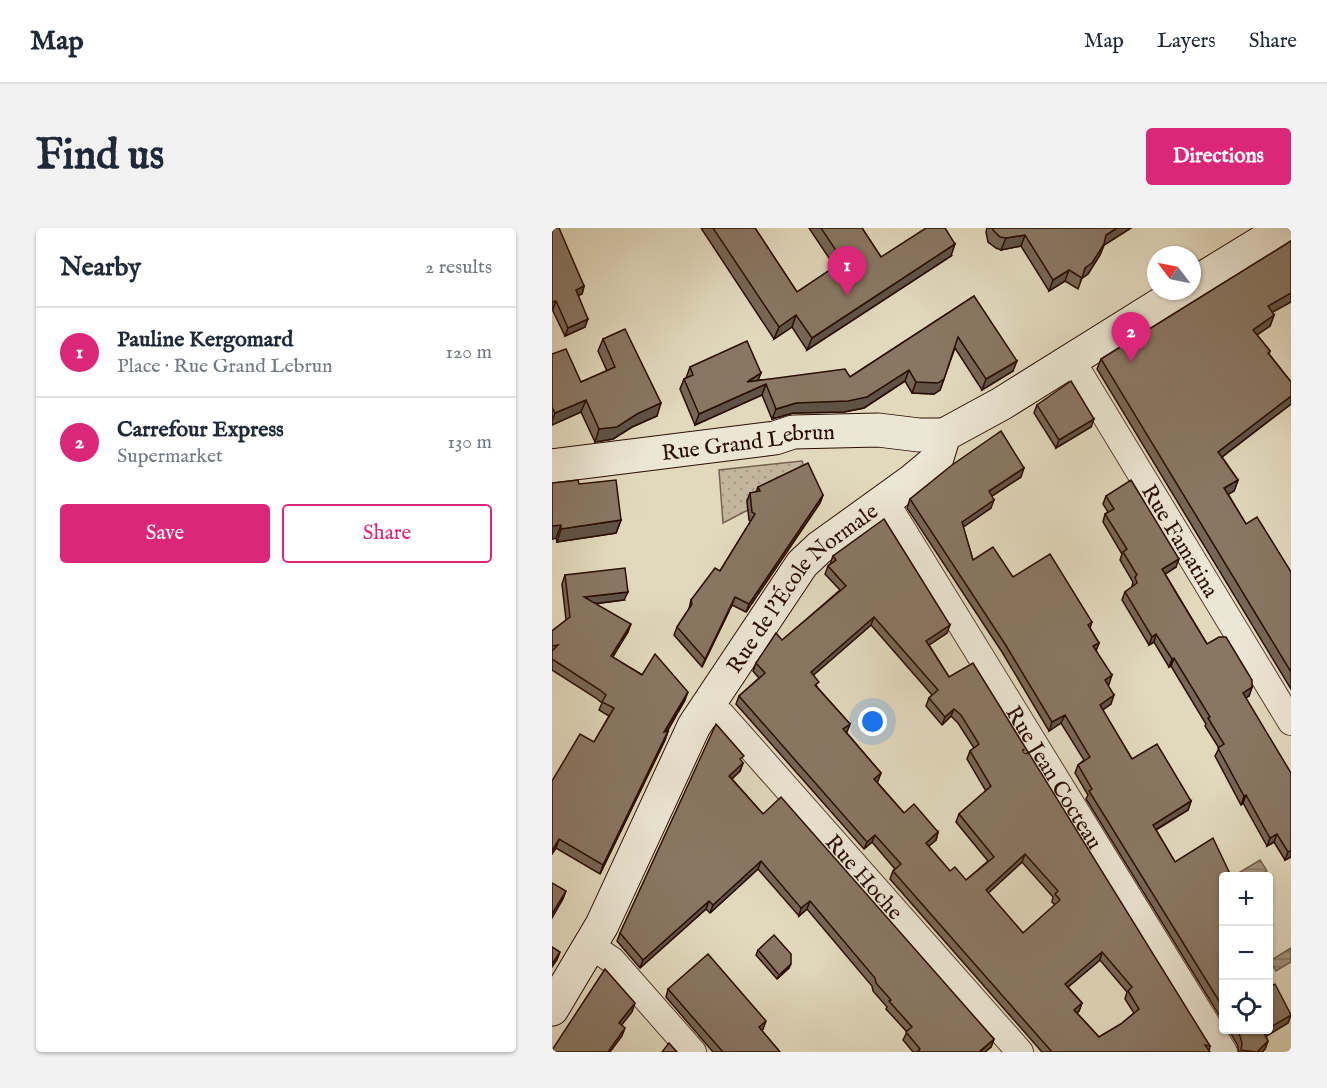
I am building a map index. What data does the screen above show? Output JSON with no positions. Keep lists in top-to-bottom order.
{
  "streets": {
    "main road": ["Rue Grand Lebrun", "Rue de l'École Normale"],
    "street": ["Rue Famatina", "Rue Jean Cocteau", "Rue Hoche"]
  },
  "crossings": [
    ["Rue Grand Lebrun", "Rue de l'École Normale"],
    ["Rue de l'École Normale", "Rue Jean Cocteau"],
    ["Rue de l'École Normale", "Rue Hoche"]
  ],
  "north": "top left",
  "page": {
    "header": "Map",
    "nav": ["Map", "Layers", "Share"],
    "buttons": [
      "Directions",
      ["Save", "Share"]
    ],
    "title": "Find us",
    "heading": ["Nearby", "2 results"],
    "pins": ["1", "2"],
    "list": [
      {
        "mark": "1",
        "name": "Pauline Kergomard",
        "note": "Place · Rue Grand Lebrun",
        "value": "120 m"
      },
      {
        "mark": "2",
        "name": "Carrefour Express",
        "note": "Supermarket",
        "value": "130 m"
      }
    ],
    "map_buttons": ["+", "−"]
  }
}
